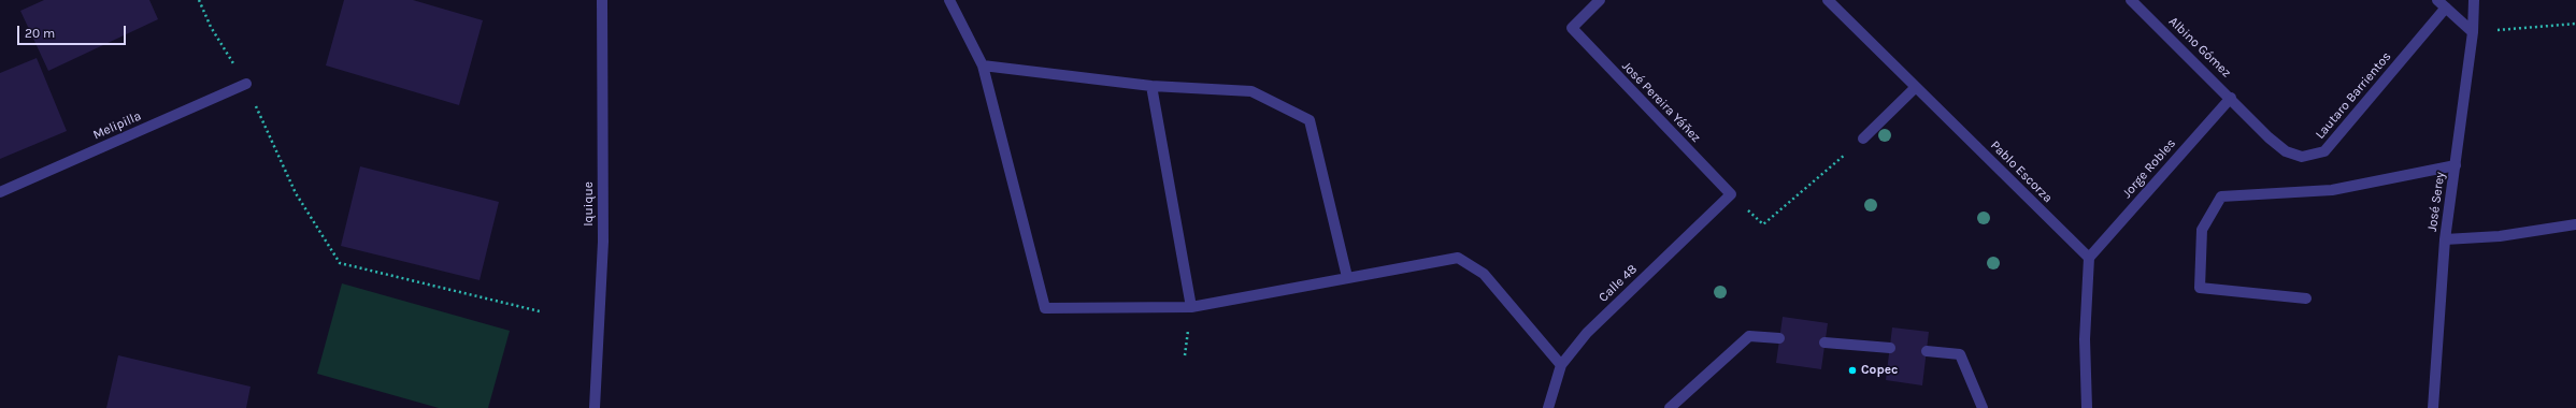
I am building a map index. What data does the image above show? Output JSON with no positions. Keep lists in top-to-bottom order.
{
  "streets": {
    "street": [
      "Albino Gómez",
      "Lautaro Barrientos",
      "José Pereira Yáñez",
      "Melipilla",
      "Jorge Robles",
      "Pablo Escorza",
      "José Serey",
      "Iquique",
      "Calle 48"
    ]
  },
  "crossings": [
    ["Albino Gómez", "Lautaro Barrientos"],
    ["Albino Gómez", "Jorge Robles"],
    ["Lautaro Barrientos", "Jorge Robles"],
    ["José Pereira Yáñez", "Calle 48"],
    ["Jorge Robles", "Pablo Escorza"]
  ],
  "places": ["Copec"],
  "scale_bar": "20 m"
}
